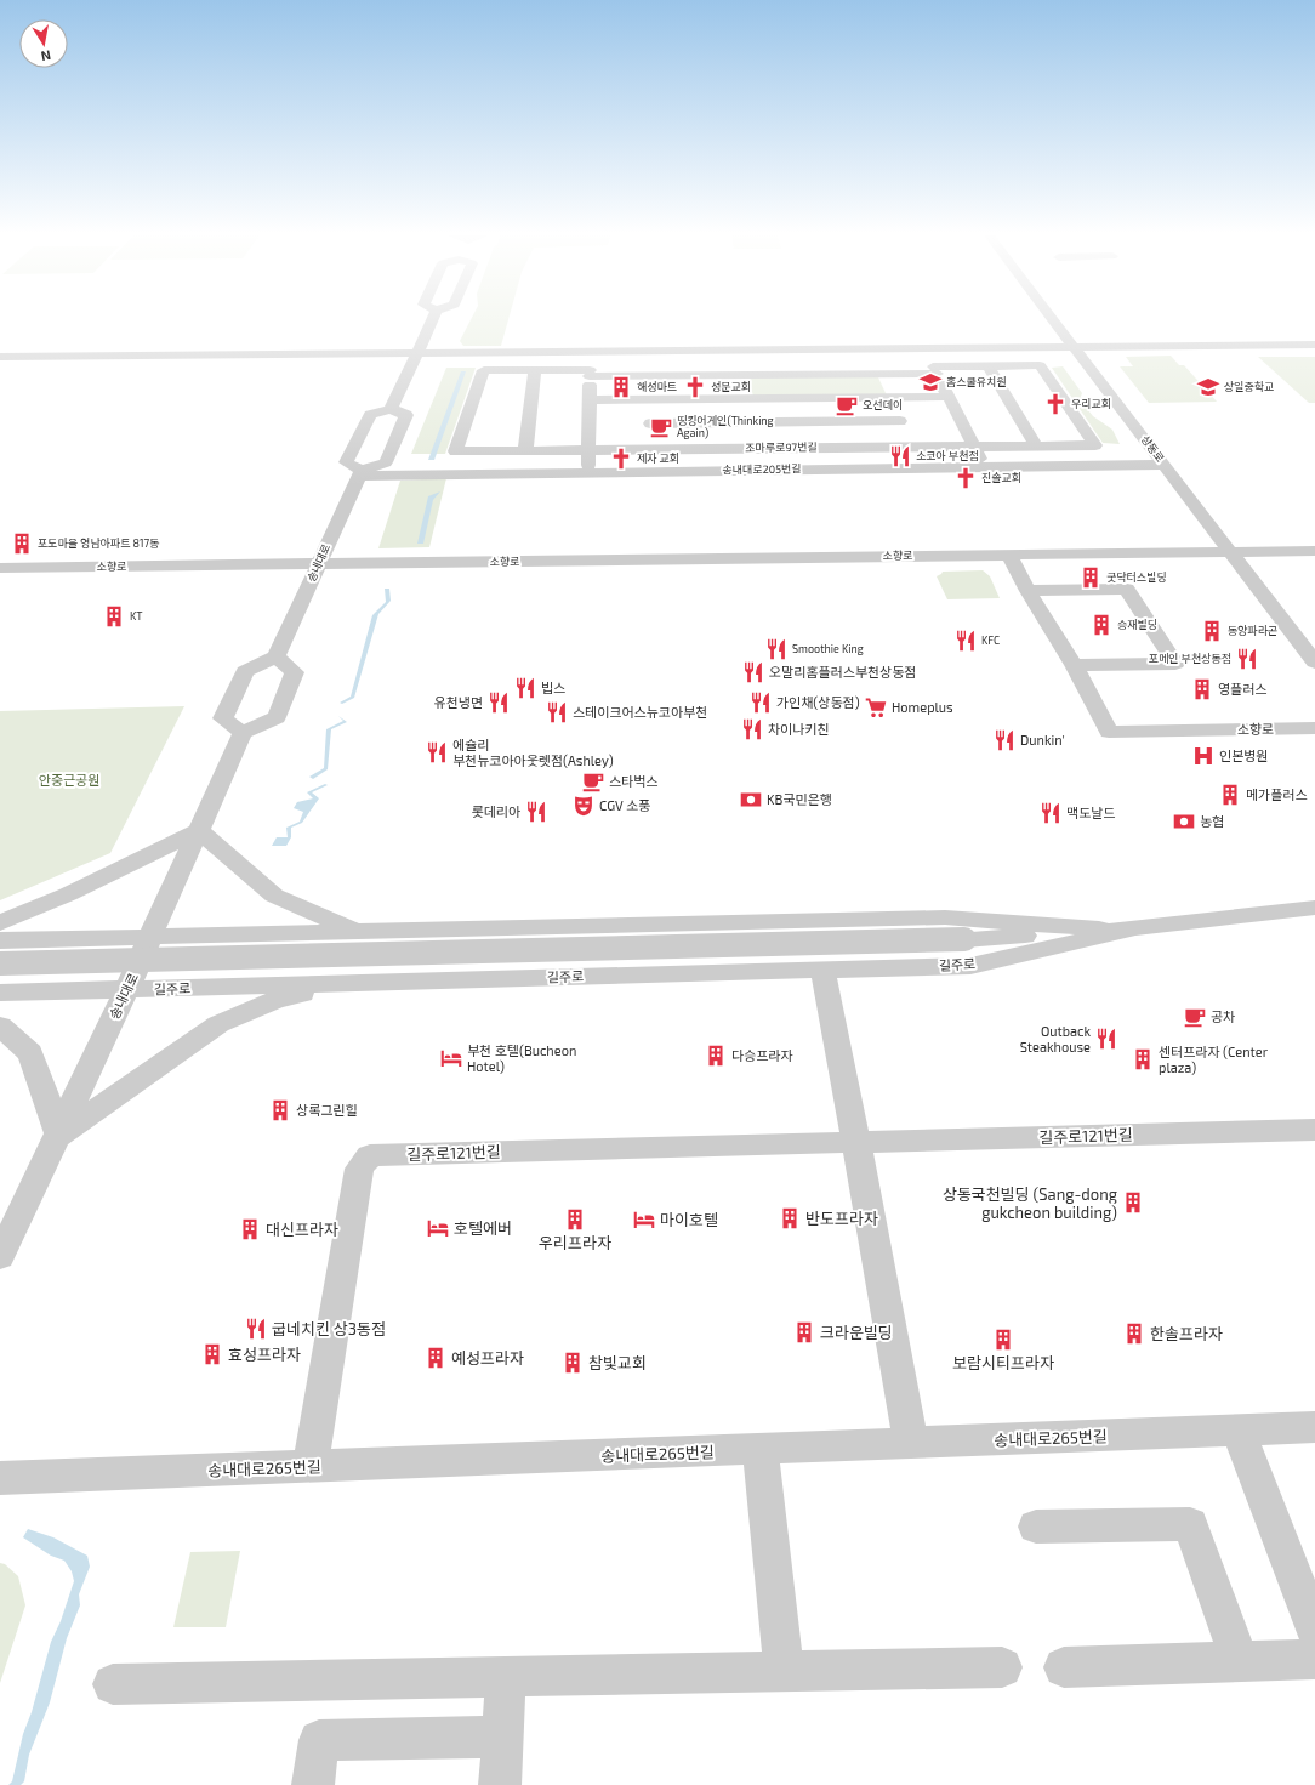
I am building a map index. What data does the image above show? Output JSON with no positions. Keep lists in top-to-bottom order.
{
  "streets": {
    "street": [
      "조마루로97번길",
      "상동로",
      "송내대로205번길",
      "소향로",
      "송내대로",
      "길주로",
      "길주로121번길",
      "송내대로265번길"
    ]
  },
  "crossings": [
    ["상동로", "송내대로205번길"],
    ["상동로", "소향로"],
    ["송내대로205번길", "송내대로"],
    ["소향로", "송내대로"],
    ["송내대로", "길주로"],
    ["길주로121번길", "송내대로265번길"]
  ],
  "parks": ["안중근공원"],
  "places": {
    "school or university": ["홉스쿨유치원", "상일중학교"],
    "building": [
      "해성마트",
      "포도마을 영남아파트 817동",
      "굿닥터스빌딩",
      "KT",
      "승재빌딩",
      "동양파라곤",
      "영플러스",
      "메가플러스",
      "다승프라자",
      "센터프라자 (Center plaza)",
      "상록그린힐",
      "상동국천빌딩 (Sang-dong gukcheon building)",
      "반도프라자",
      "우리프라자",
      "대신프라자",
      "크라운빌딩",
      "한솔프라자",
      "보람시티프라자",
      "효성프라자",
      "예성프라자",
      "참빛교회"
    ],
    "church": [
      "성문교회",
      "우리교회",
      "제자 교회",
      "진솔교회"
    ],
    "cafe": [
      "오선데이",
      "띵킹어게인(Thinking Again)",
      "스타벅스",
      "공차"
    ],
    "restaurant": [
      "소코아 부천점",
      "KFC",
      "Smoothie King",
      "포메인 부천상동점",
      "오말리홈플러스부천상동점",
      "빕스",
      "유천냉면",
      "가인채(상동점)",
      "스테이크어스뉴코아부천",
      "차이나키친",
      "Dunkin'",
      "에슐리 부천뉴코아아웃렛점(Ashley)",
      "롯데리아",
      "맥도날드",
      "Outback Steakhouse",
      "굽네치킨 상3동점"
    ],
    "supermarket": ["Homeplus"],
    "hospital": ["인본병원"],
    "bank": ["KB국민은행", "농협"],
    "theatre": ["CGV 소풍"],
    "hotel": ["부천 호텔(Bucheon Hotel)", "마이호텔", "호텔에버"]
  },
  "north": "bottom"
}
